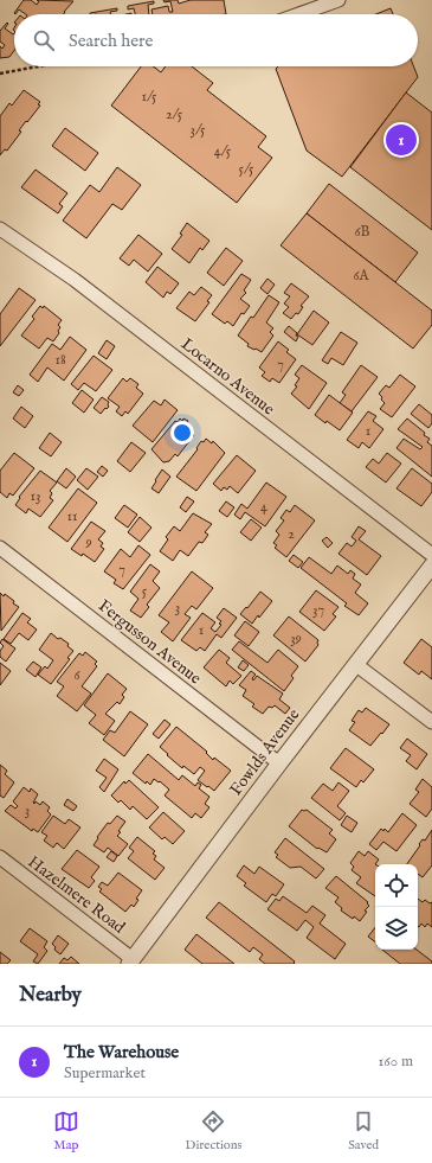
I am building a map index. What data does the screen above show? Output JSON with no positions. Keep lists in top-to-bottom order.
{
  "streets": {
    "street": [
      "Locarno Avenue",
      "Fergusson Avenue",
      "Fowlds Avenue",
      "Hazelmere Road"
    ]
  },
  "crossings": [
    ["Fergusson Avenue", "Fowlds Avenue"],
    ["Fowlds Avenue", "Hazelmere Road"]
  ],
  "house_numbers": [
    "1/5",
    "2/5",
    "3/5",
    "4/5",
    "5/5",
    "6B",
    "6A",
    "18",
    "7",
    "1",
    "13",
    "4",
    "11",
    "2",
    "9",
    "7",
    "5",
    "3",
    "37",
    "1",
    "39",
    "6",
    "3"
  ],
  "page": {
    "search": "Search here",
    "pins": "1",
    "heading": "Nearby",
    "list": [
      {
        "mark": "1",
        "name": "The Warehouse",
        "note": "Supermarket",
        "value": "160 m"
      }
    ],
    "nav": ["Map", "Directions", "Saved"]
  }
}
